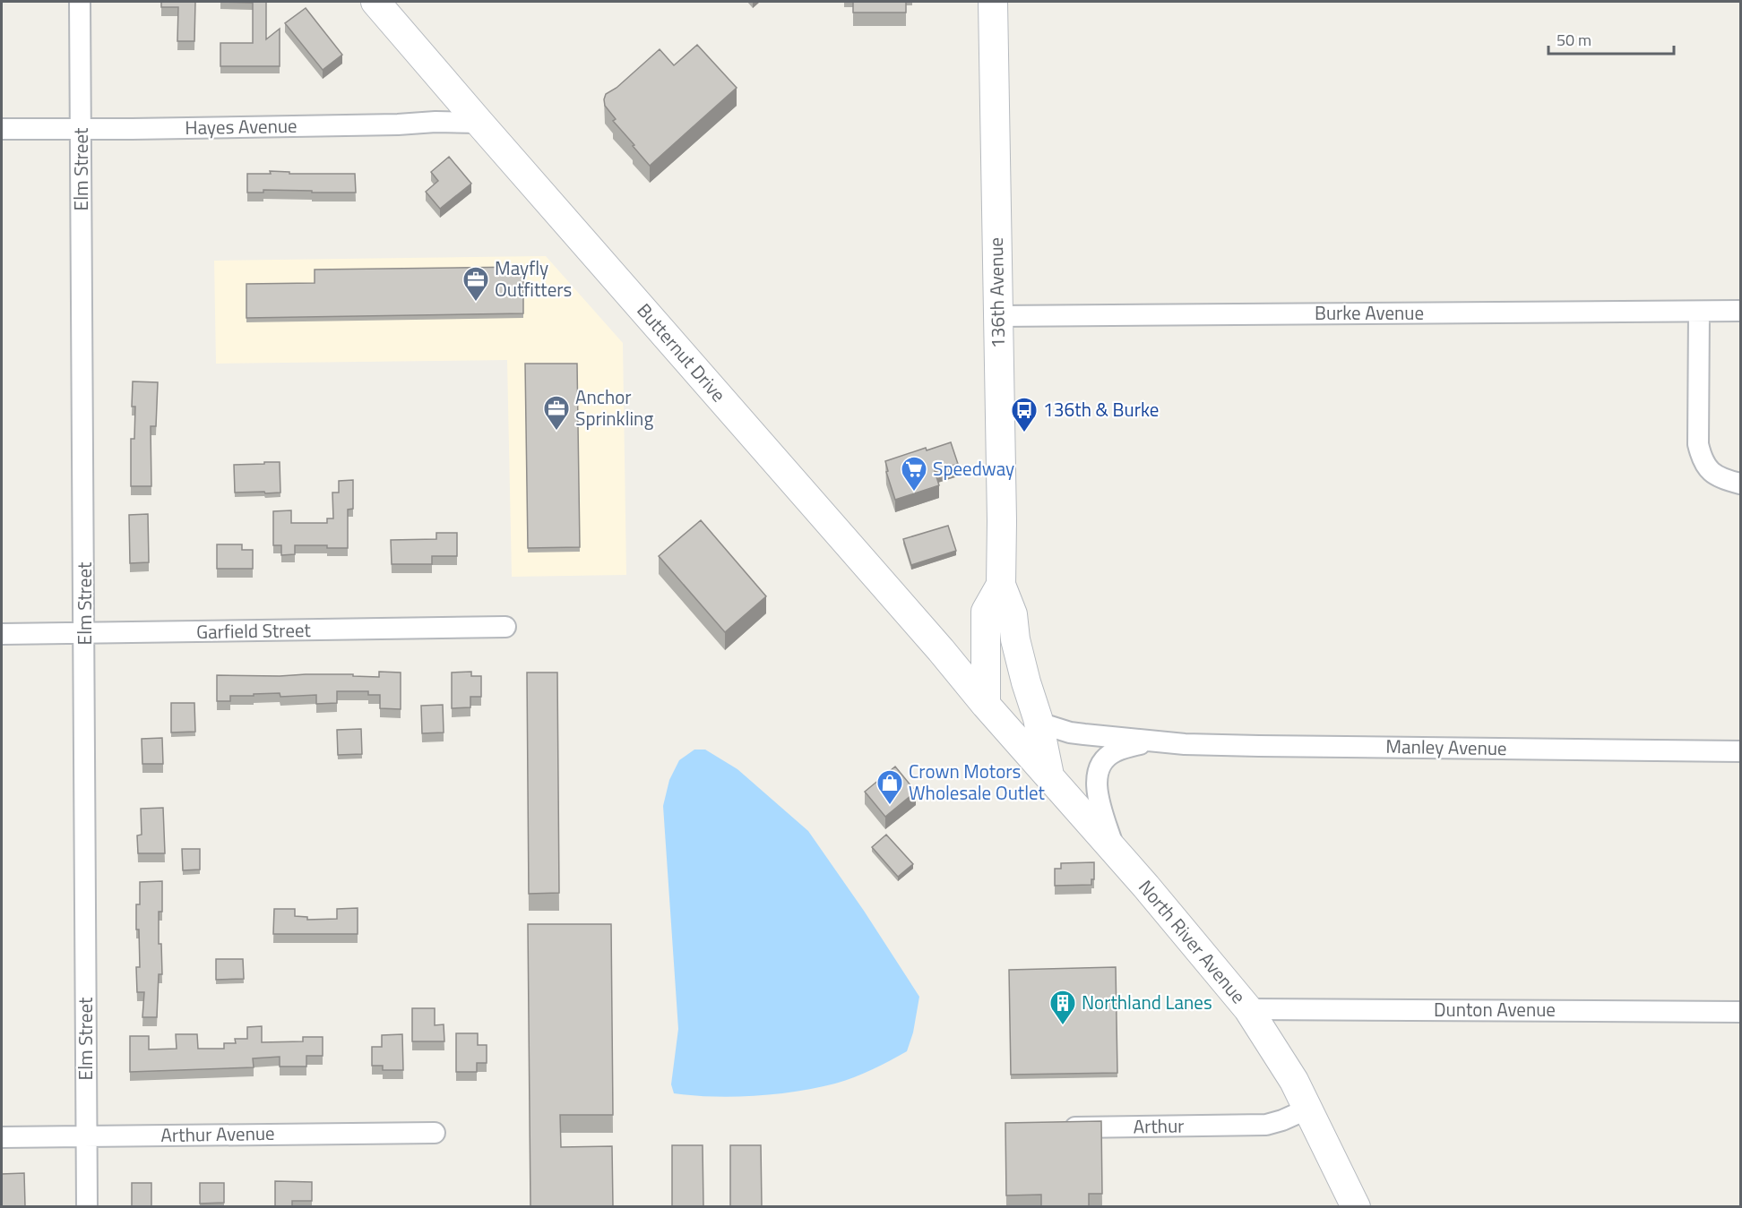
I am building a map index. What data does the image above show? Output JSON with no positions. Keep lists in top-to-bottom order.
{
  "streets": {
    "main road": ["136th Avenue", "Butternut Drive", "North River Avenue"],
    "street": [
      "Hayes Avenue",
      "Elm Street",
      "Burke Avenue",
      "Garfield Street",
      "Manley Avenue",
      "Dunton Avenue",
      "Arthur",
      "Arthur Avenue"
    ]
  },
  "crossings": [
    ["Hayes Avenue", "Elm Street"],
    ["Hayes Avenue", "Butternut Drive"],
    ["Elm Street", "Garfield Street"],
    ["Elm Street", "Arthur Avenue"],
    ["136th Avenue", "Burke Avenue"],
    ["136th Avenue", "Butternut Drive"],
    ["136th Avenue", "Manley Avenue"],
    ["136th Avenue", "North River Avenue"],
    ["Butternut Drive", "North River Avenue"],
    ["Manley Avenue", "North River Avenue"],
    ["North River Avenue", "Dunton Avenue"],
    ["North River Avenue", "Arthur"]
  ],
  "places": {
    "office": ["Mayfly Outfitters", "Anchor Sprinkling"],
    "bus stop": ["136th & Burke"],
    "supermarket": ["Speedway"],
    "shop": ["Crown Motors Wholesale Outlet"],
    "building": ["Northland Lanes"]
  },
  "scale_bar": "50 m"
}
